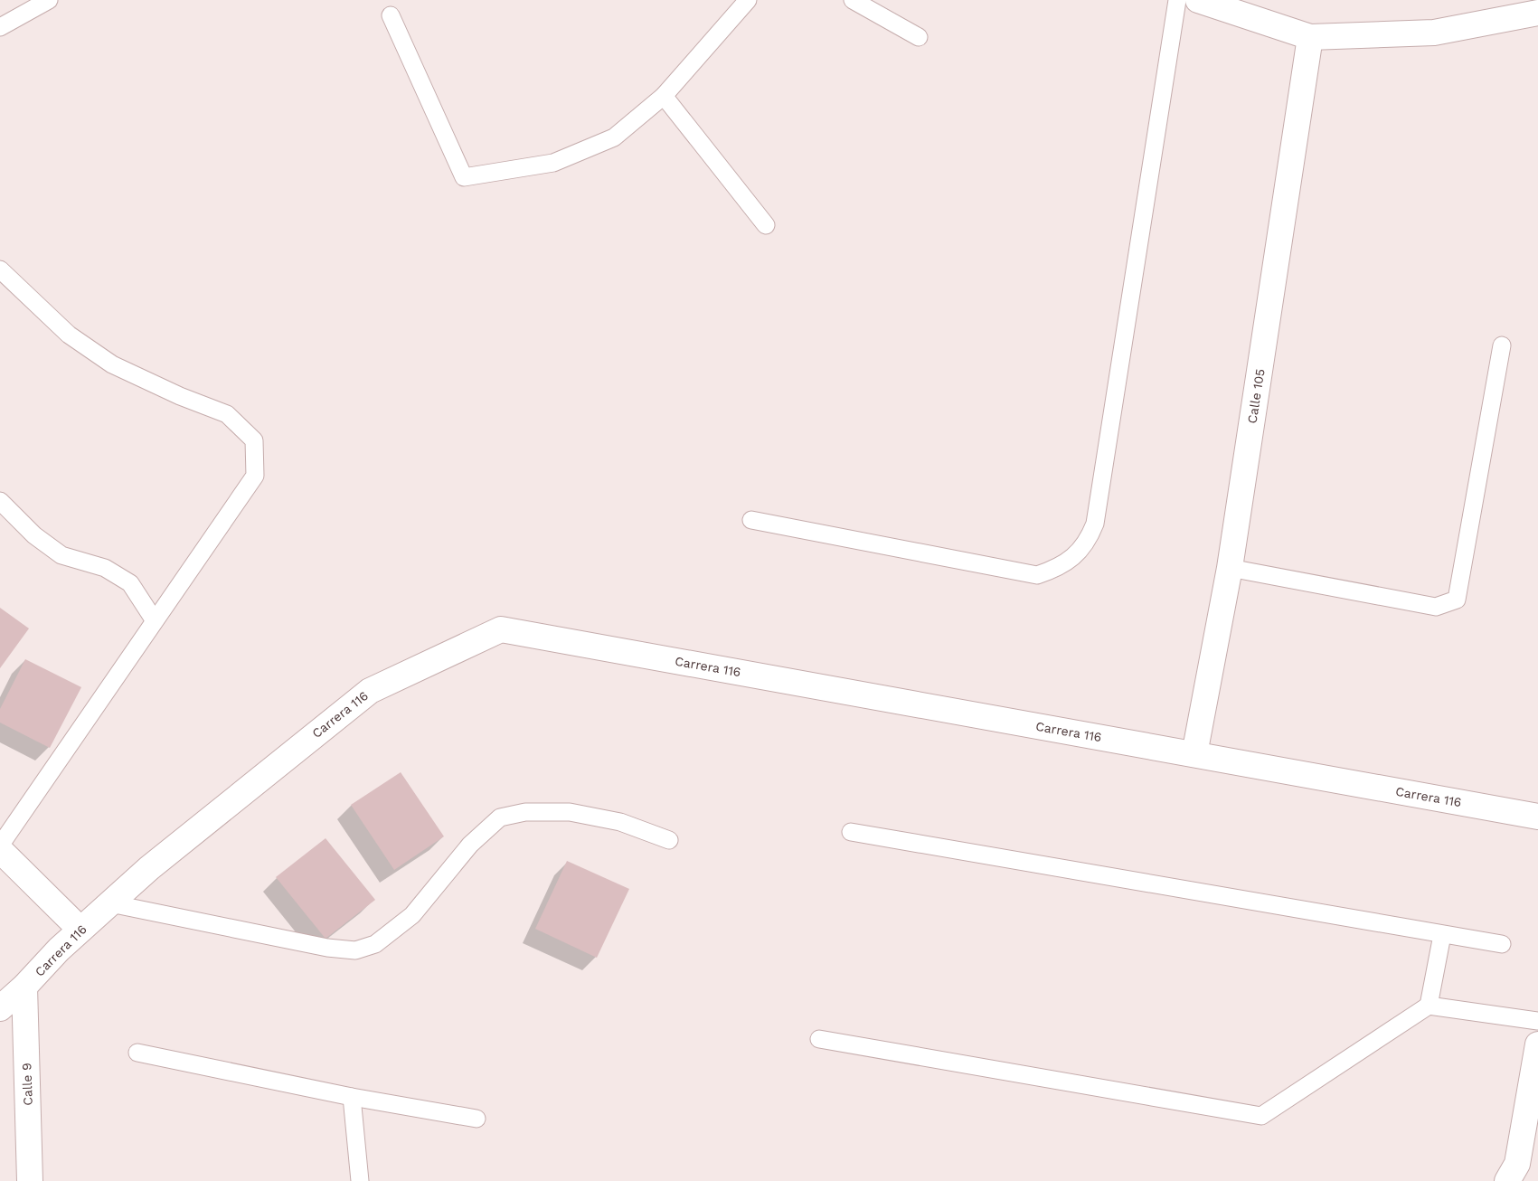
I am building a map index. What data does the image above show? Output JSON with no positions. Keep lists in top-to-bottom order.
{
  "streets": {
    "street": ["Calle 105", "Carrera 116", "Calle 9"]
  },
  "crossings": [
    ["Calle 105", "Carrera 116"],
    ["Carrera 116", "Calle 9"]
  ]
}
